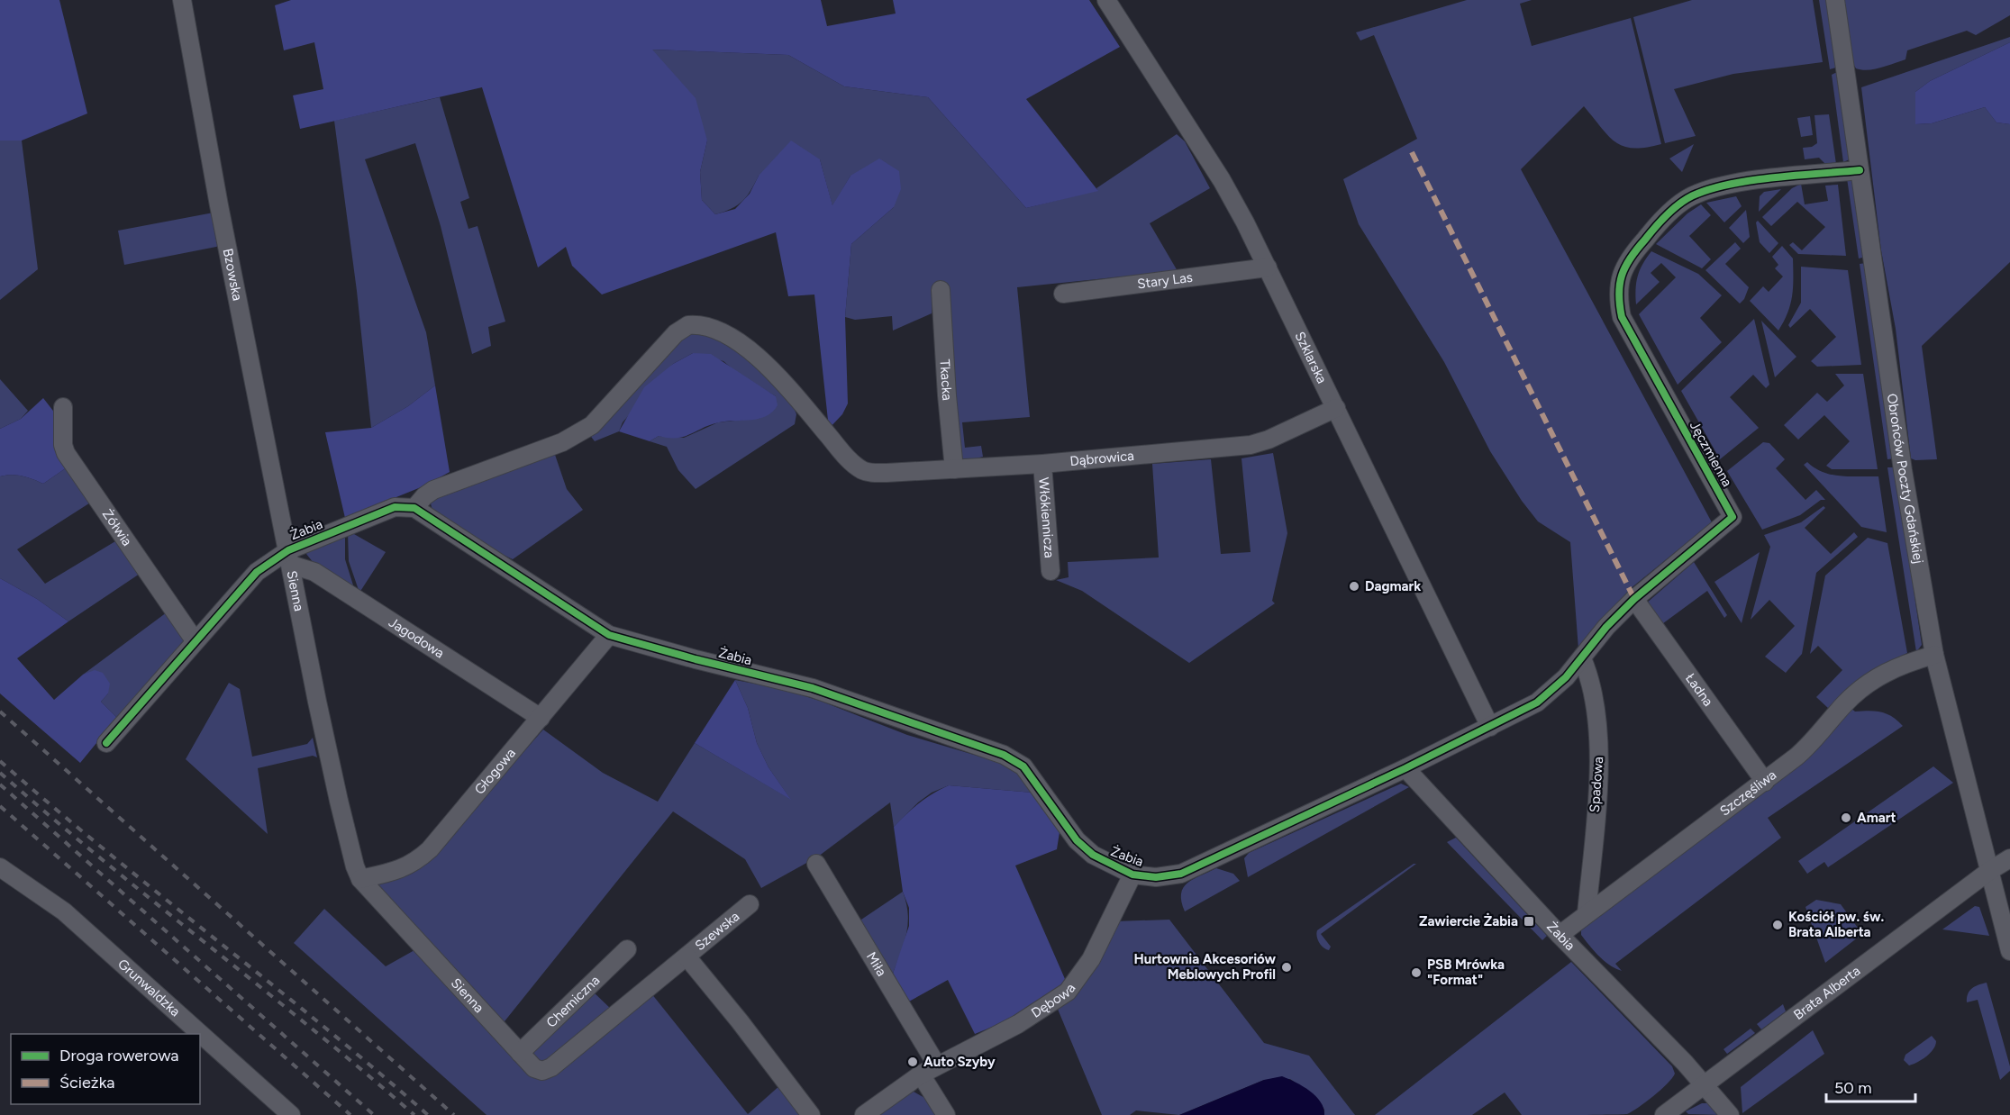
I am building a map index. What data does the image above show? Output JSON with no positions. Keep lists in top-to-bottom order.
{
  "streets": {
    "street": [
      "Bzowska",
      "Stary Las",
      "Szklarska",
      "Tkacka",
      "Jęczmienna",
      "Dąbrowica",
      "Obrońców Poczty Gdańskiej",
      "Włókiennicza",
      "Żółwia",
      "Żabia",
      "Sienna",
      "Jagodowa",
      "Ładna",
      "Głogowa",
      "Spadowa",
      "Szczęśliwa",
      "Szewska",
      "Miła",
      "Grunwaldzka",
      "Brata Alberta",
      "Dębowa",
      "Chemiczna"
    ]
  },
  "crossings": [
    ["Bzowska", "Żabia"],
    ["Bzowska", "Sienna"],
    ["Bzowska", "Jagodowa"],
    ["Stary Las", "Szklarska"],
    ["Szklarska", "Jęczmienna"],
    ["Szklarska", "Dąbrowica"],
    ["Tkacka", "Dąbrowica"],
    ["Jęczmienna", "Obrońców Poczty Gdańskiej"],
    ["Jęczmienna", "Żabia"],
    ["Jęczmienna", "Ładna"],
    ["Jęczmienna", "Spadowa"],
    ["Dąbrowica", "Włókiennicza"],
    ["Dąbrowica", "Żabia"],
    ["Obrońców Poczty Gdańskiej", "Szczęśliwa"],
    ["Obrońców Poczty Gdańskiej", "Brata Alberta"],
    ["Żółwia", "Żabia"],
    ["Żabia", "Sienna"],
    ["Żabia", "Jagodowa"],
    ["Żabia", "Głogowa"],
    ["Żabia", "Szczęśliwa"],
    ["Żabia", "Brata Alberta"],
    ["Żabia", "Dębowa"],
    ["Sienna", "Jagodowa"],
    ["Sienna", "Głogowa"],
    ["Sienna", "Szewska"],
    ["Sienna", "Chemiczna"],
    ["Jagodowa", "Głogowa"],
    ["Ładna", "Szczęśliwa"],
    ["Spadowa", "Szczęśliwa"],
    ["Miła", "Dębowa"]
  ],
  "places": {
    "other": [
      "Dagmark",
      "Amart",
      "Kościół pw. św. Brata Alberta",
      "Hurtownia Akcesoriów Meblowych Profil",
      "PSB Mrówka \"Format\"",
      "Auto Szyby"
    ],
    "transit": ["Zawiercie Żabia"]
  },
  "legend": ["Droga rowerowa", "Ścieżka"],
  "scale_bar": "50 m"
}
